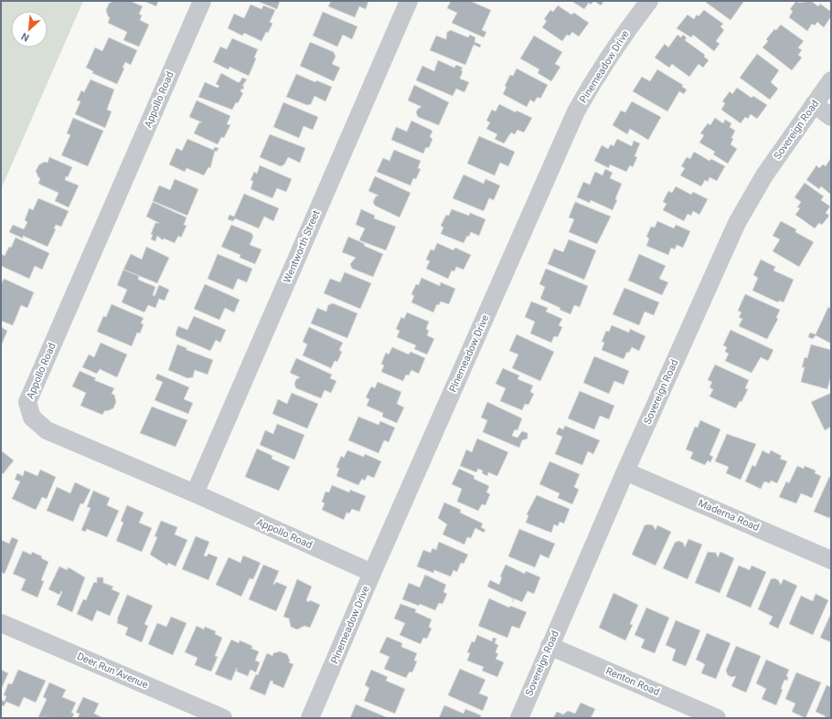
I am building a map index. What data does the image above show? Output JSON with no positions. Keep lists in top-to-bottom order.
{
  "streets": {
    "street": [
      "Pinemeadow Drive",
      "Appollo Road",
      "Sovereign Road",
      "Wentworth Street",
      "Maderna Road",
      "Deer Run Avenue",
      "Renton Road"
    ]
  },
  "crossings": [
    ["Pinemeadow Drive", "Appollo Road"],
    ["Appollo Road", "Wentworth Street"],
    ["Sovereign Road", "Maderna Road"],
    ["Sovereign Road", "Renton Road"]
  ],
  "north": "bottom left"
}
